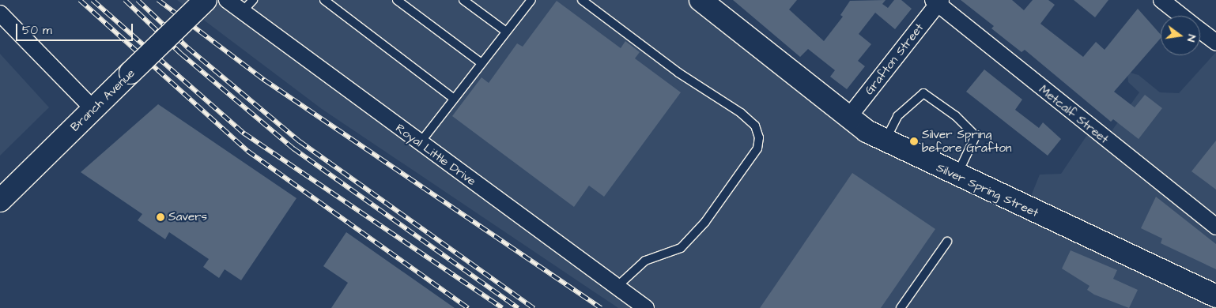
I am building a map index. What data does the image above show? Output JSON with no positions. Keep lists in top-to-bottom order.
{
  "streets": {
    "main road": ["Branch Avenue", "Silver Spring Street"],
    "street": ["Grafton Street", "Metcalf Street", "Royal Little Drive"]
  },
  "crossings": [
    ["Grafton Street", "Metcalf Street"],
    ["Grafton Street", "Silver Spring Street"]
  ],
  "places": ["Silver Spring before Grafton", "Savers"],
  "scale_bar": "50 m",
  "north": "right"
}
